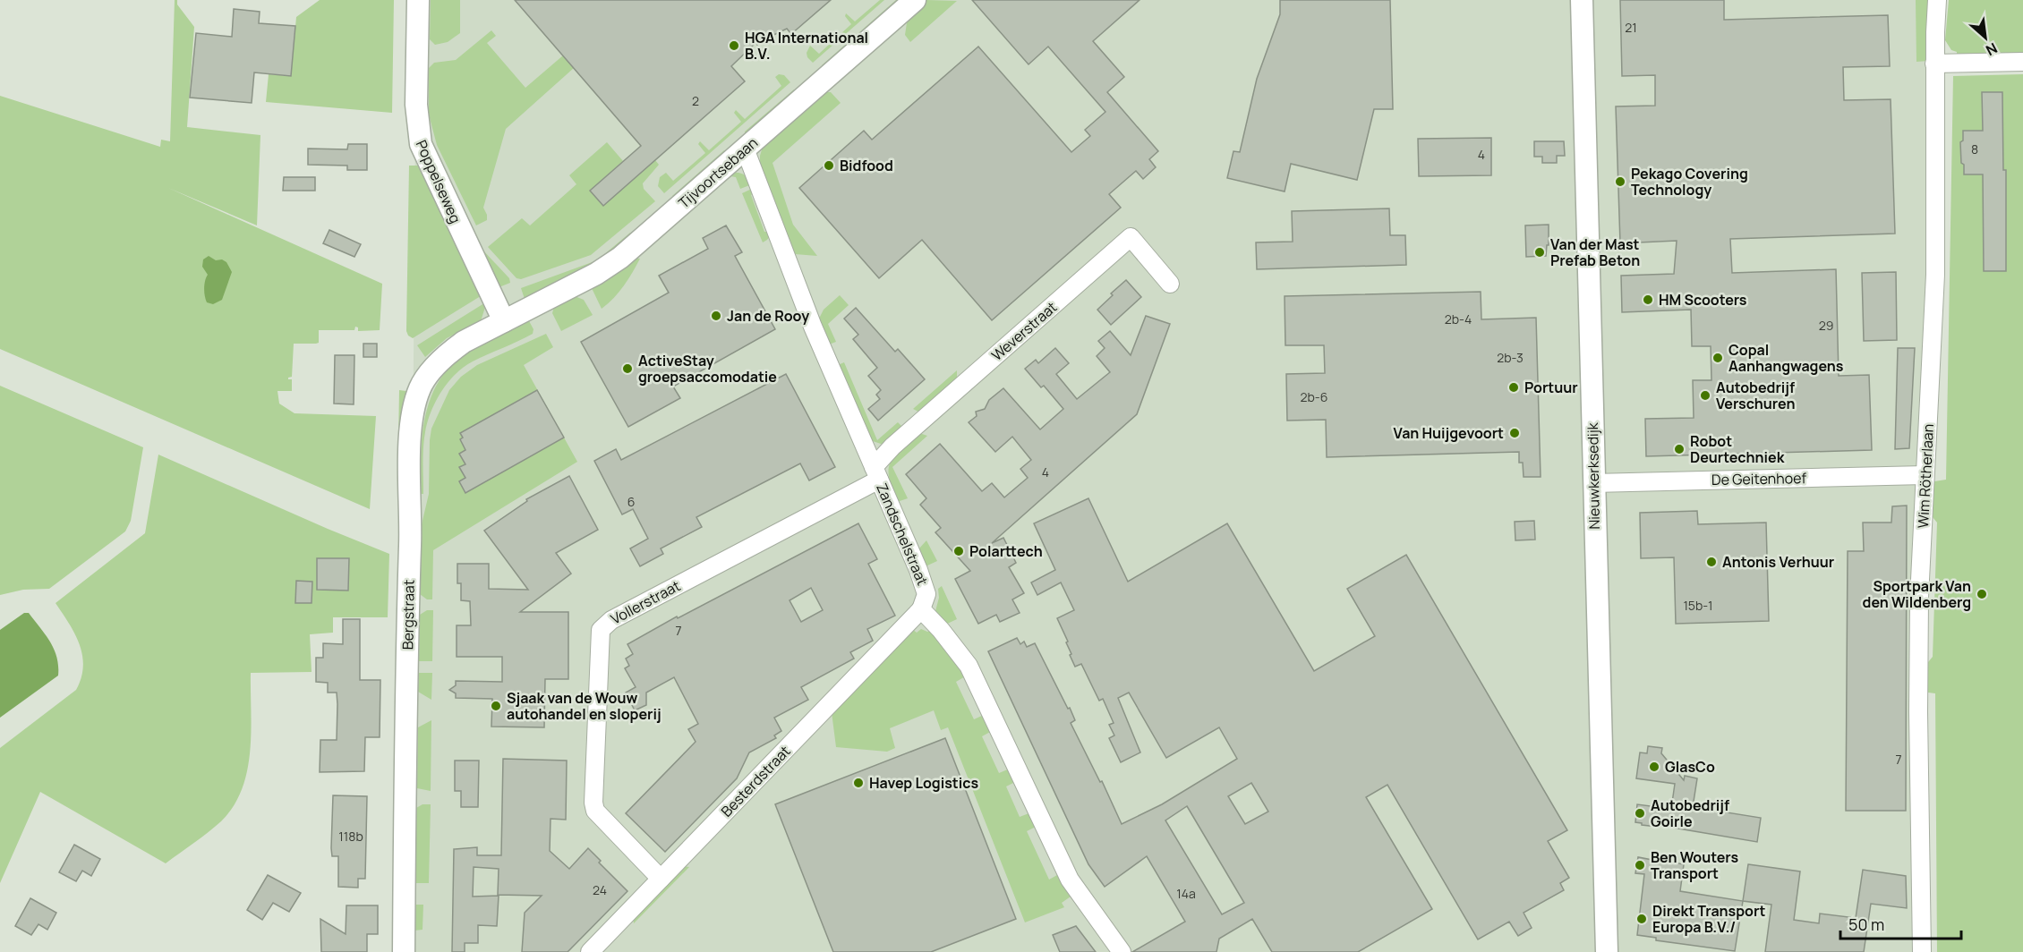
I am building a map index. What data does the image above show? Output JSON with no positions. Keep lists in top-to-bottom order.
{
  "streets": {
    "street": [
      "Tijvoortsebaan",
      "Poppelseweg",
      "Weverstraat",
      "Nieuwkerksedijk",
      "Wim Rötherlaan",
      "De Geitenhoef",
      "Zandschelstraat",
      "Vollerstraat",
      "Bergstraat",
      "Besterdstraat"
    ]
  },
  "crossings": [
    ["Tijvoortsebaan", "Poppelseweg"],
    ["Tijvoortsebaan", "Zandschelstraat"],
    ["Tijvoortsebaan", "Bergstraat"],
    ["Poppelseweg", "Bergstraat"],
    ["Weverstraat", "Zandschelstraat"],
    ["Weverstraat", "Vollerstraat"],
    ["Nieuwkerksedijk", "De Geitenhoef"],
    ["Wim Rötherlaan", "De Geitenhoef"],
    ["Zandschelstraat", "Vollerstraat"],
    ["Zandschelstraat", "Besterdstraat"],
    ["Vollerstraat", "Besterdstraat"]
  ],
  "places": [
    "HGA International B.V.",
    "Bidfood",
    "Pekago Covering Technology",
    "Van der Mast Prefab Beton",
    "HM Scooters",
    "Jan de Rooy",
    "Copal Aanhangwagens",
    "ActiveStay groepsaccomodatie",
    "Portuur",
    "Autobedrijf Verschuren",
    "Van Huijgevoort",
    "Robot Deurtechniek",
    "Polarttech",
    "Antonis Verhuur",
    "Sportpark Van den Wildenberg",
    "Sjaak van de Wouw autohandel en sloperij",
    "GlasCo",
    "Havep Logistics",
    "Autobedrijf Goirle",
    "Ben Wouters Transport",
    "Direkt Transport Europa B.V./"
  ],
  "house_numbers": [
    "21",
    "2",
    "8",
    "4",
    "2b-4",
    "29",
    "2b-3",
    "2b-6",
    "4",
    "6",
    "15b-1",
    "7",
    "7",
    "118b",
    "24",
    "14a"
  ],
  "scale_bar": "50 m",
  "north": "bottom right"
}
